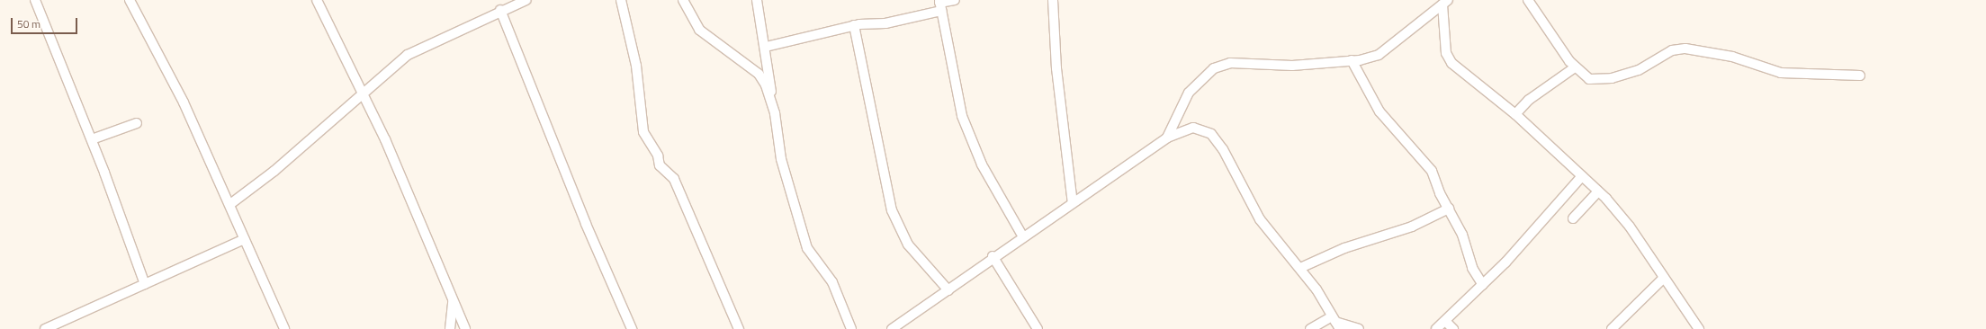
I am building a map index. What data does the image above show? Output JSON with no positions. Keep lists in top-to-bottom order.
{
  "scale_bar": "50 m"
}
